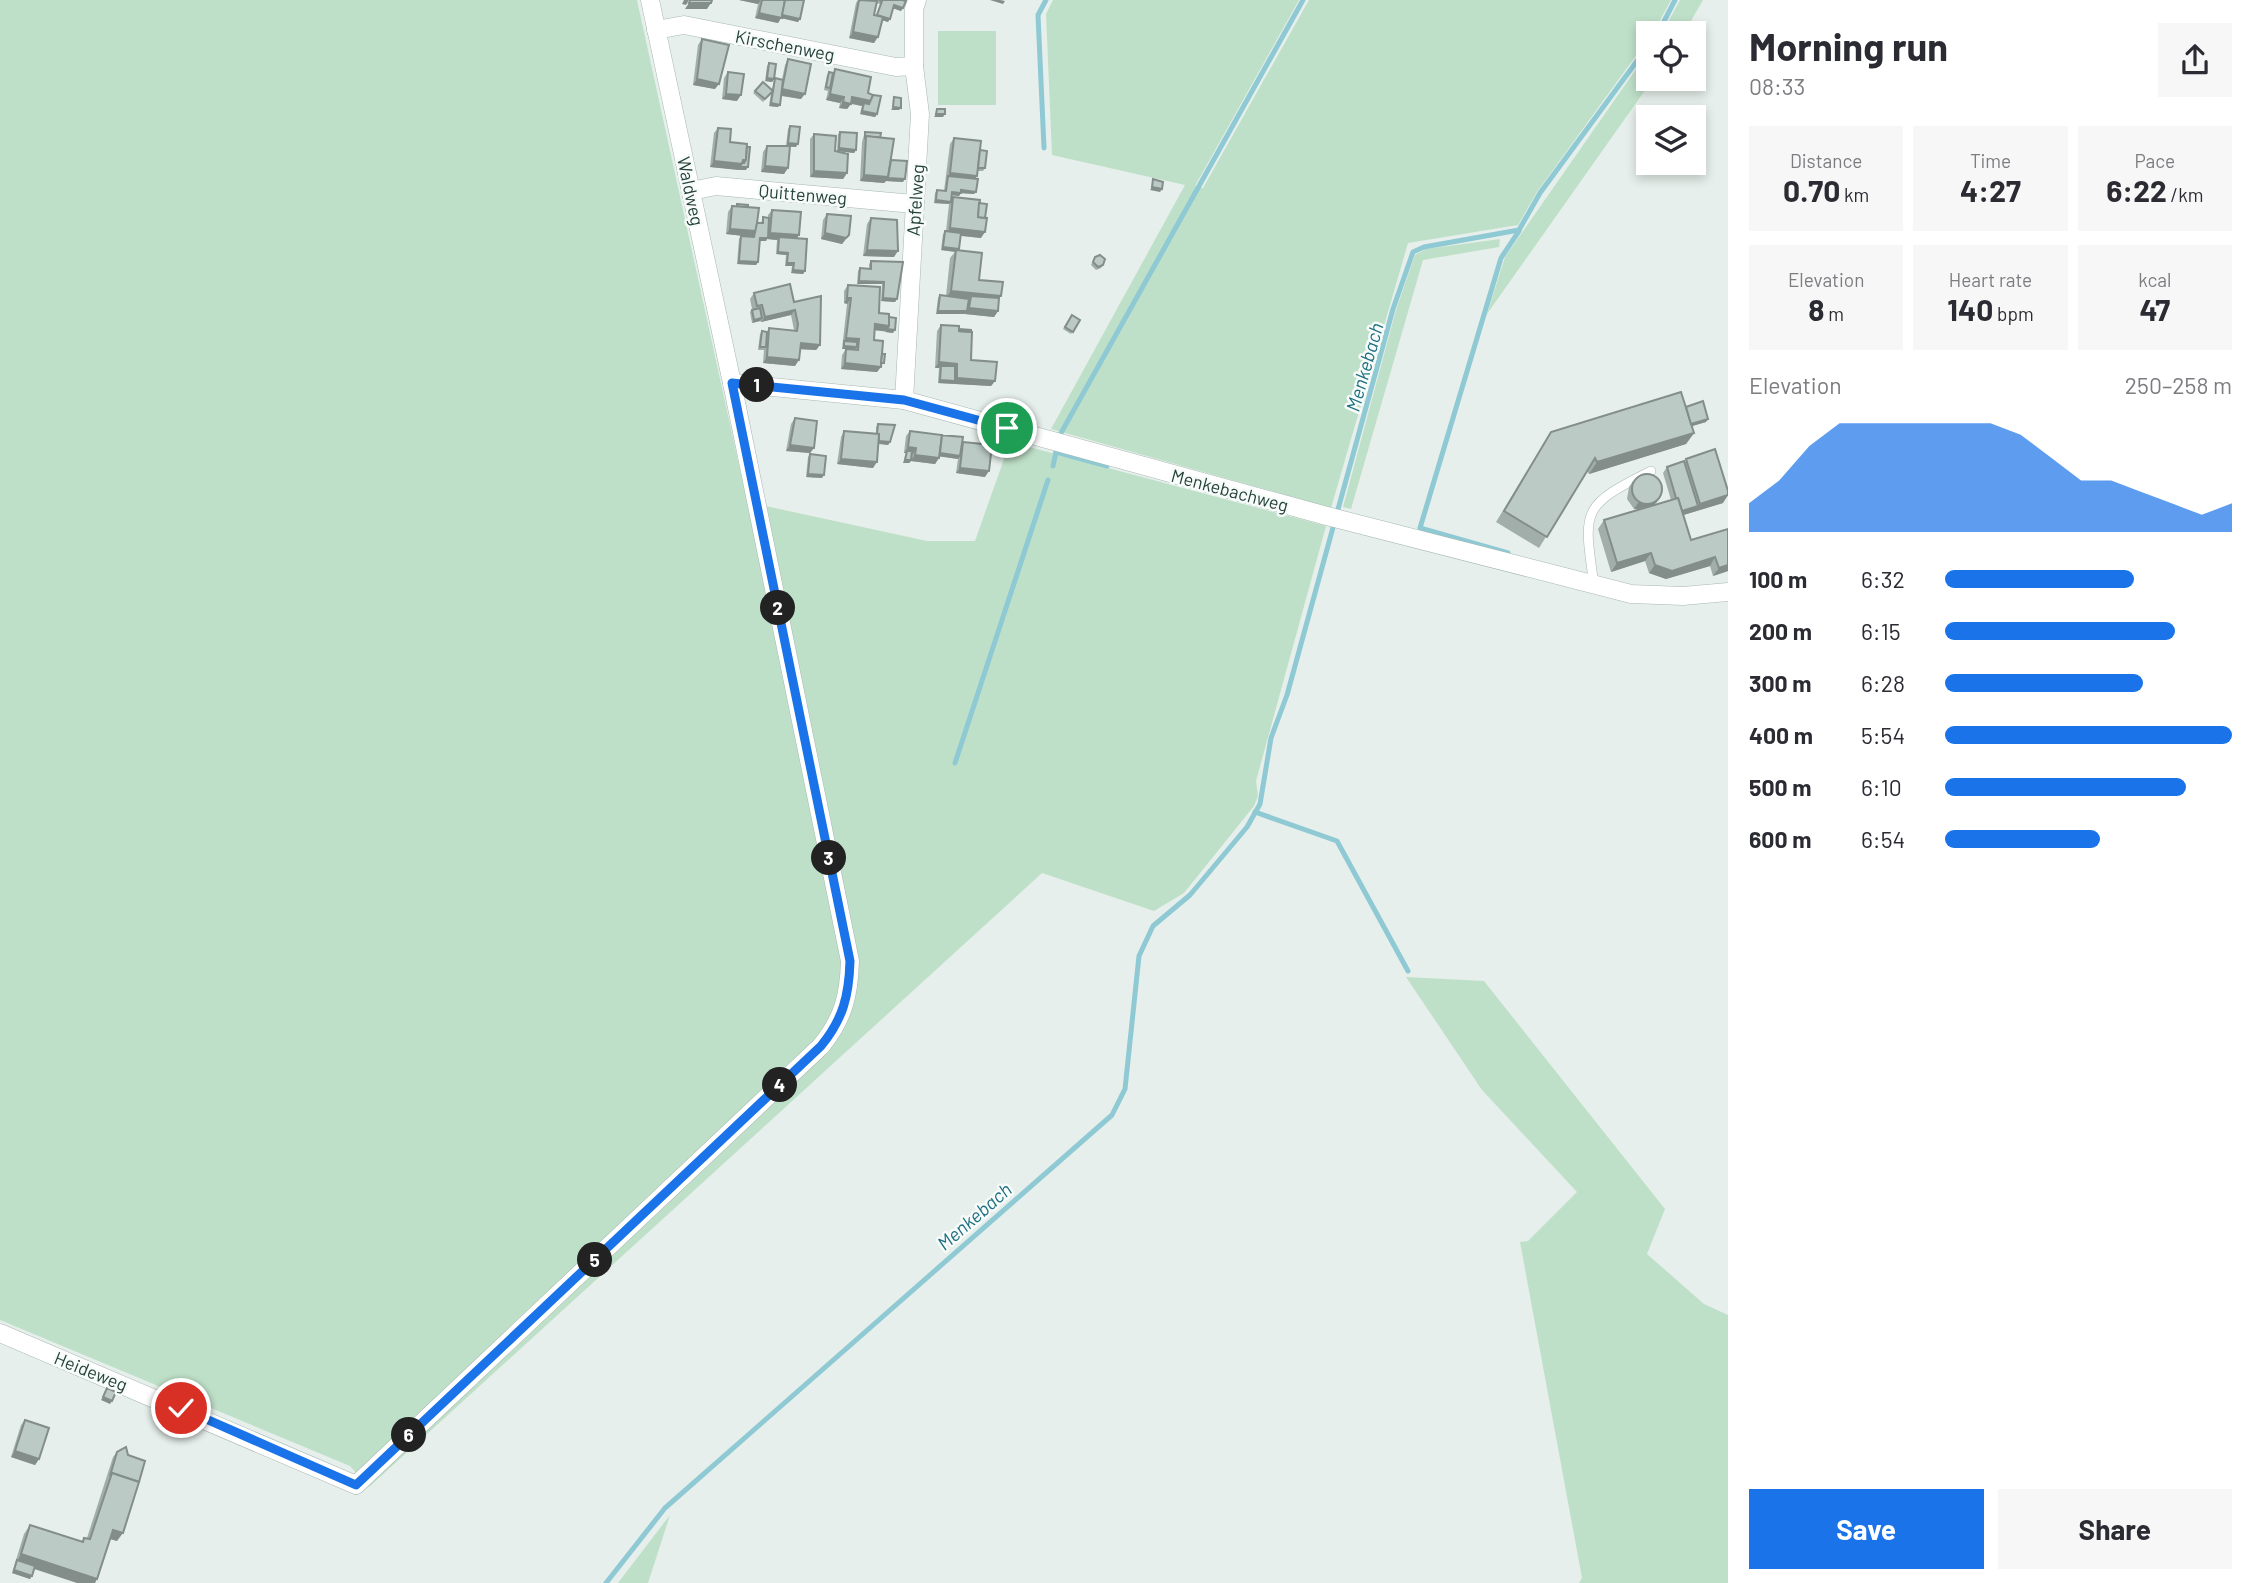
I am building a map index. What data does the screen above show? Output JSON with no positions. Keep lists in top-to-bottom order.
{
  "streets": {
    "street": [
      "Kirschenweg",
      "Waldweg",
      "Quittenweg",
      "Apfelweg",
      "Menkebachweg",
      "Heideweg"
    ]
  },
  "crossings": [
    ["Kirschenweg", "Waldweg"],
    ["Kirschenweg", "Apfelweg"],
    ["Waldweg", "Quittenweg"],
    ["Waldweg", "Menkebachweg"],
    ["Waldweg", "Heideweg"],
    ["Quittenweg", "Apfelweg"],
    ["Apfelweg", "Menkebachweg"],
    ["Menkebachweg", "Heideweg"]
  ],
  "water": ["Menkebach"],
  "page": {
    "heading": ["Morning run", "08:33"],
    "stats": [
      ["Distance", "0.70 km"],
      ["Time", "4:27"],
      ["Pace", "6:22 /km"],
      ["Elevation", "8 m"],
      ["Heart rate", "140 bpm"],
      ["kcal", "47"]
    ],
    "chart": ["Elevation", "250–258 m"],
    "pins": [
      "1",
      "2",
      "3",
      "4",
      "5",
      "6"
    ],
    "list": [
      {
        "name": "100 m",
        "note": "6:32"
      },
      {
        "name": "200 m",
        "note": "6:15"
      },
      {
        "name": "300 m",
        "note": "6:28"
      },
      {
        "name": "400 m",
        "note": "5:54"
      },
      {
        "name": "500 m",
        "note": "6:10"
      },
      {
        "name": "600 m",
        "note": "6:54"
      }
    ],
    "buttons": ["Save", "Share"]
  }
}
